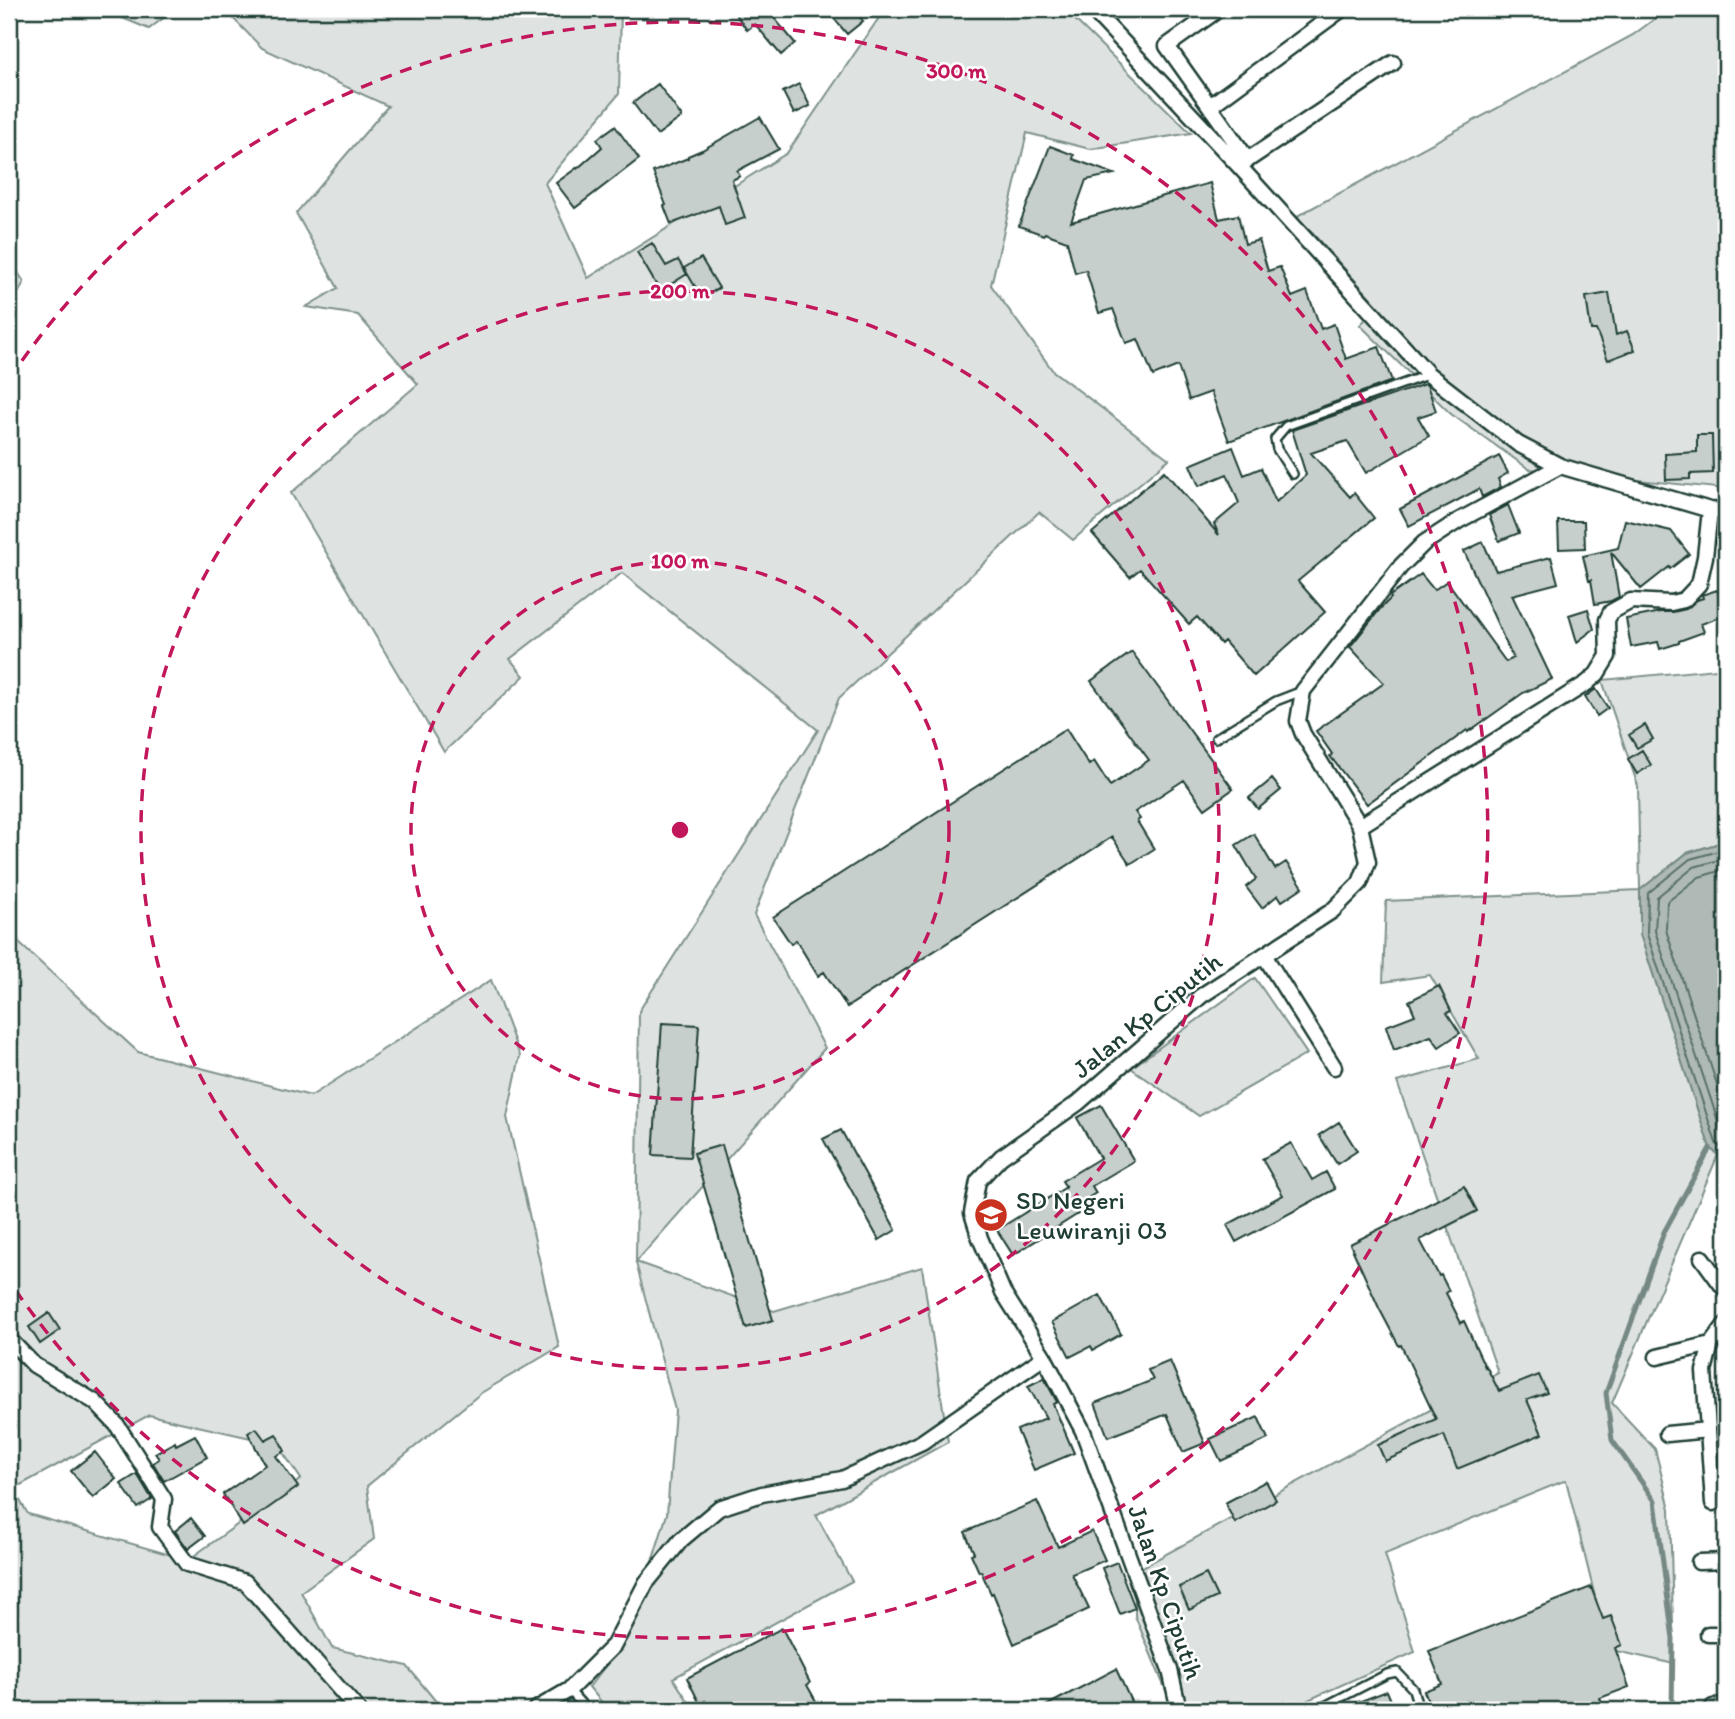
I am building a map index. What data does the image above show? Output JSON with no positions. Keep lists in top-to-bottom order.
{
  "streets": {
    "street": ["Jalan Kp Ciputih"]
  },
  "places": {
    "school or university": ["SD Negeri Leuwiranji 03"]
  },
  "rings": ["300 m", "200 m", "100 m"]
}
